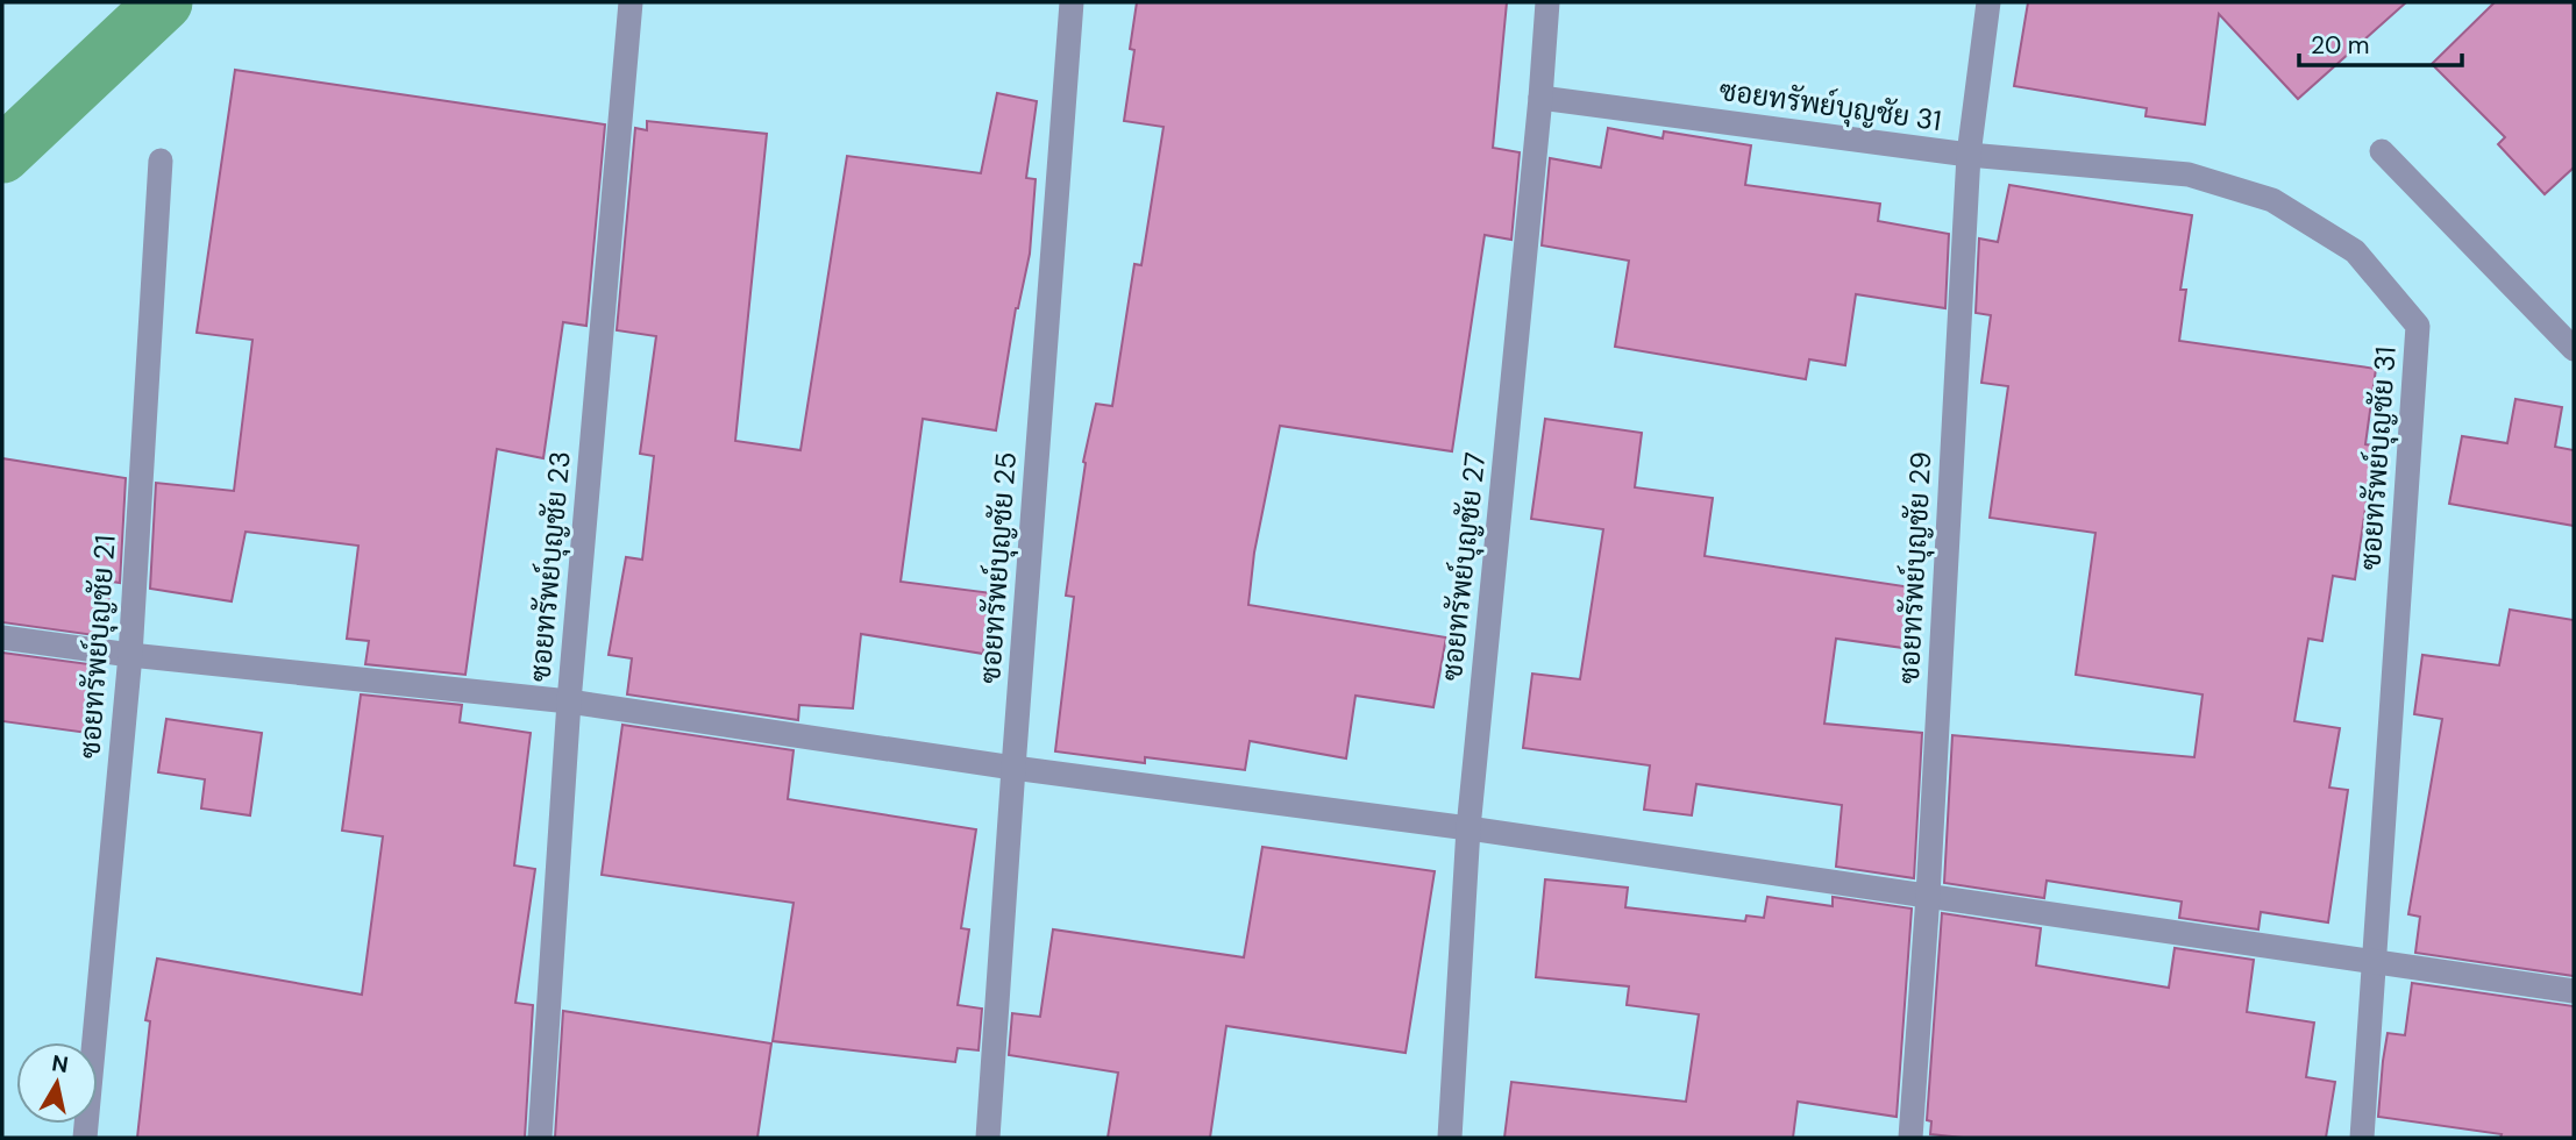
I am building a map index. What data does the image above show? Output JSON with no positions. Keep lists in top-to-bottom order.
{
  "streets": {
    "street": [
      "ซอยทรัพย์บุญชัย 31",
      "ซอยทรัพย์บุญชัย 23",
      "ซอยทรัพย์บุญชัย 27",
      "ซอยทรัพย์บุญชัย 25",
      "ซอยทรัพย์บุญชัย 29",
      "ซอยทรัพย์บุญชัย 21"
    ]
  },
  "crossings": [
    ["ซอยทรัพย์บุญชัย 31", "ซอยทรัพย์บุญชัย 27"],
    ["ซอยทรัพย์บุญชัย 31", "ซอยทรัพย์บุญชัย 29"]
  ],
  "scale_bar": "20 m",
  "north": "top"
}
